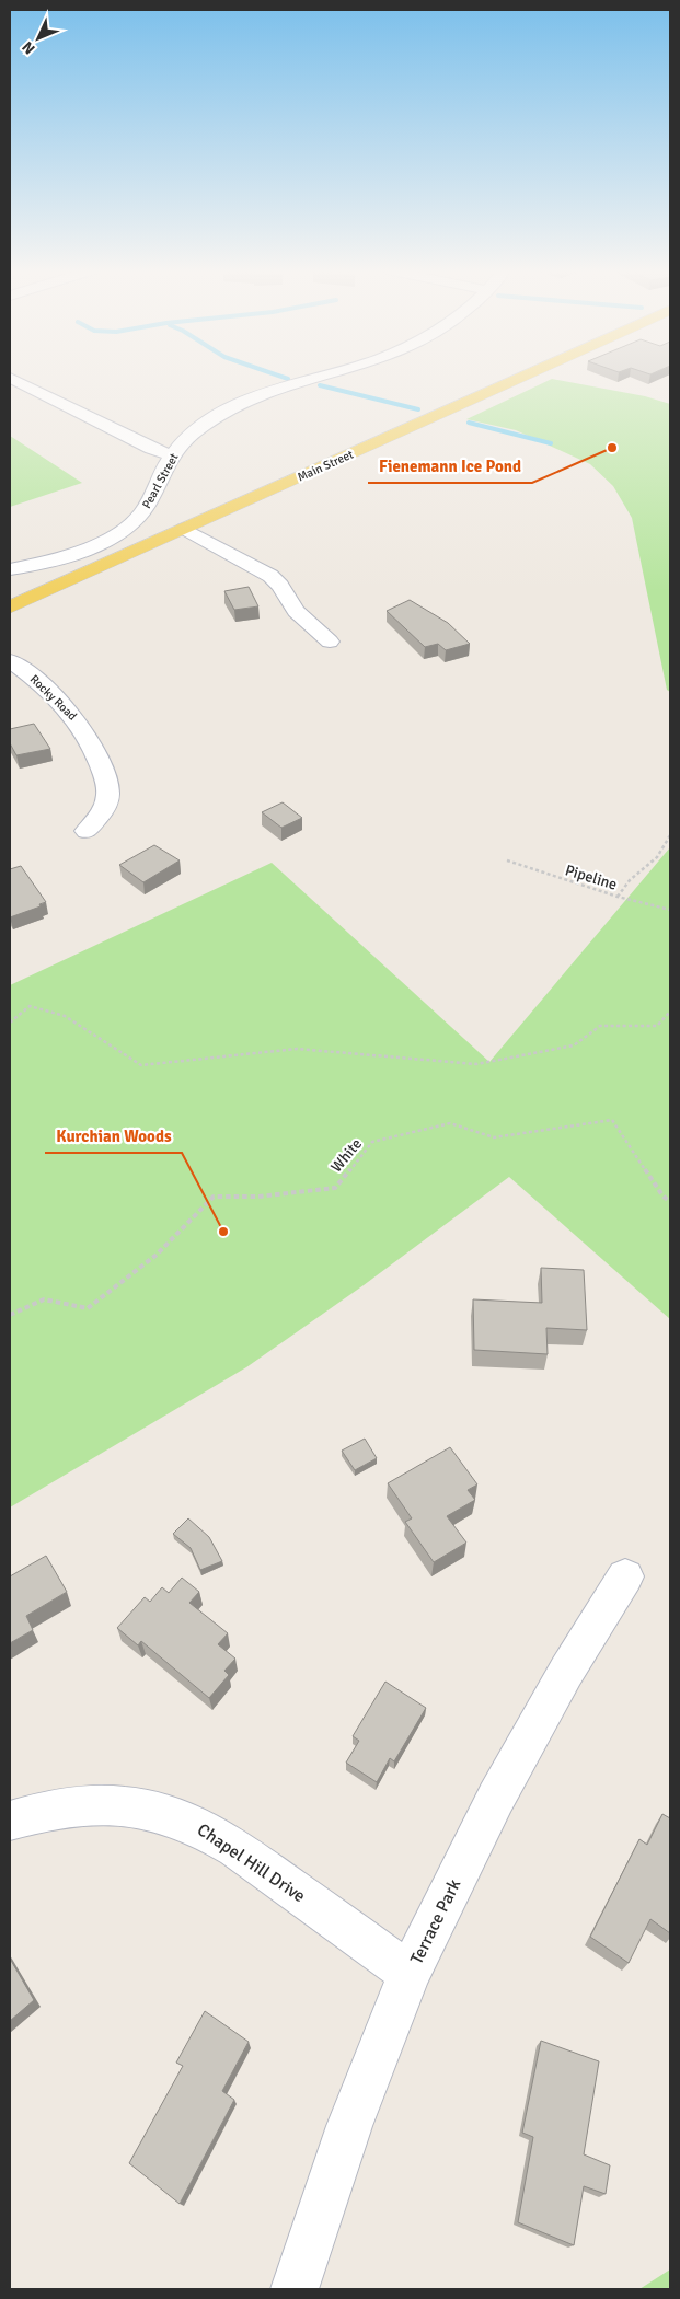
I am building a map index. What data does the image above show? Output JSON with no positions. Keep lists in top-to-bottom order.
{
  "streets": {
    "main road": ["Main Street"],
    "street": [
      "Pearl Street",
      "Rocky Road",
      "Chapel Hill Drive",
      "Terrace Park"
    ],
    "path": ["Pipeline", "White"]
  },
  "crossings": [
    ["Chapel Hill Drive", "Terrace Park"]
  ],
  "places": ["Fienemann Ice Pond", "Kurchian Woods"],
  "north": "bottom left"
}
